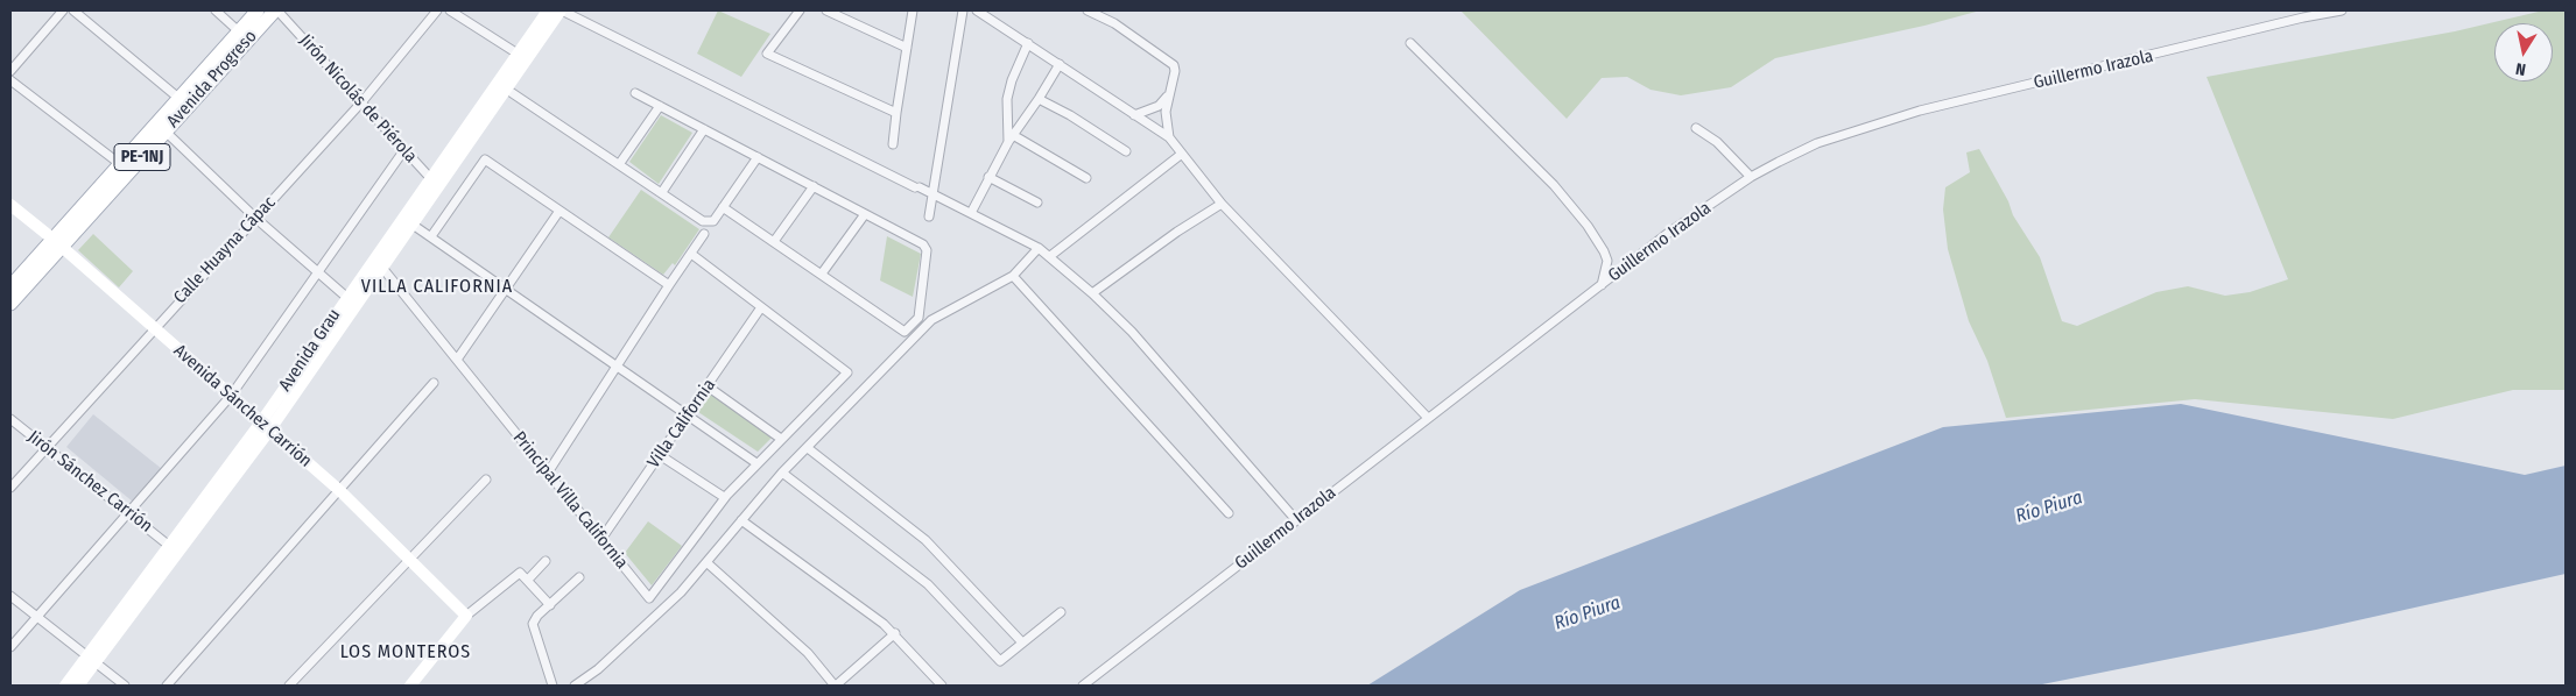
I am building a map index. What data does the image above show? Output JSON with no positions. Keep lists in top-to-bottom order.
{
  "streets": {
    "main road": ["Avenida Progreso", "PE-1NJ"],
    "street": [
      "Guillermo Irazola",
      "Jirón Nicolás de Piérola",
      "Calle Huayna Cápac",
      "Avenida Grau",
      "Avenida Sánchez Carrión",
      "Villa California",
      "Jirón Sánchez Carrión",
      "Principal Villa California"
    ]
  },
  "crossings": [
    ["Avenida Progreso", "Jirón Nicolás de Piérola"],
    ["Avenida Progreso", "Avenida Sánchez Carrión"],
    ["Jirón Nicolás de Piérola", "Calle Huayna Cápac"],
    ["Jirón Nicolás de Piérola", "Avenida Grau"],
    ["Calle Huayna Cápac", "Avenida Sánchez Carrión"],
    ["Calle Huayna Cápac", "Jirón Sánchez Carrión"],
    ["Avenida Grau", "Avenida Sánchez Carrión"],
    ["Avenida Grau", "Jirón Sánchez Carrión"],
    ["Avenida Grau", "Principal Villa California"],
    ["Villa California", "Principal Villa California"]
  ],
  "districts": ["VILLA CALIFORNIA", "LOS MONTEROS"],
  "water": ["Río Piura"],
  "north": "bottom"
}
